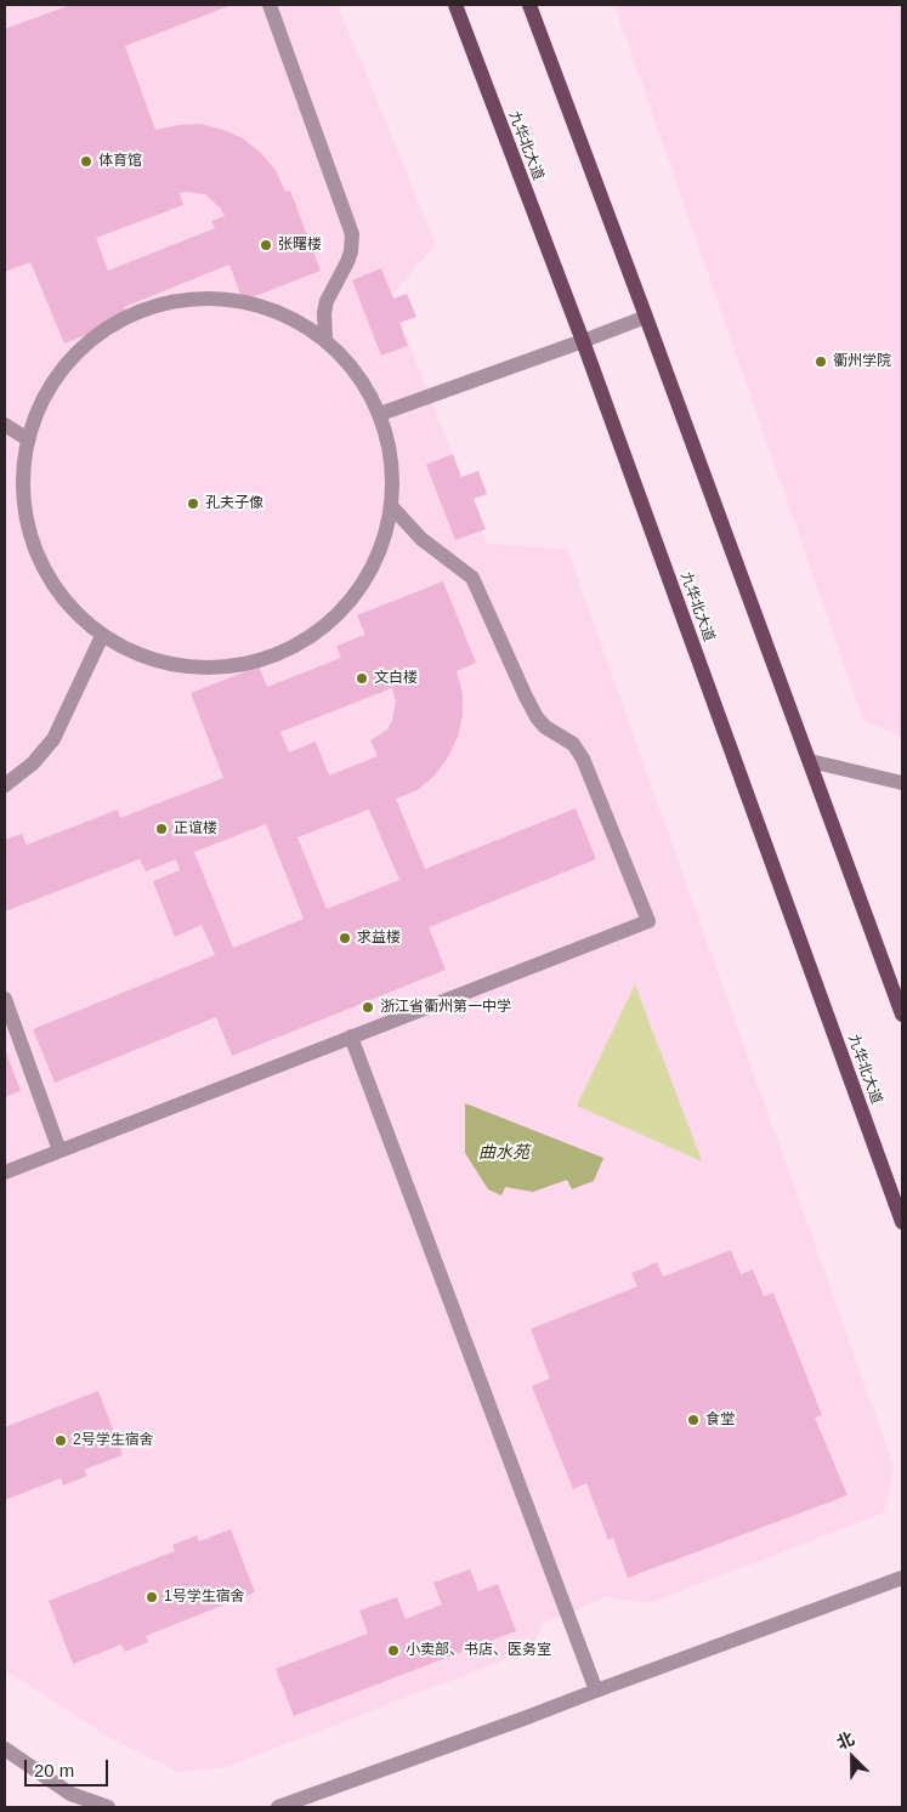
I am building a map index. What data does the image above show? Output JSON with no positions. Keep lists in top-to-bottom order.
{
  "streets": {
    "main road": ["九华北大道"]
  },
  "water": ["曲水苑"],
  "places": [
    "体育馆",
    "张曙楼",
    "衢州学院",
    "孔夫子像",
    "文白楼",
    "正谊楼",
    "求益楼",
    "浙江省衢州第一中学",
    "食堂",
    "2号学生宿舍",
    "1号学生宿舍",
    "小卖部、书店、医务室"
  ],
  "scale_bar": "20 m",
  "north": "top left"
}
